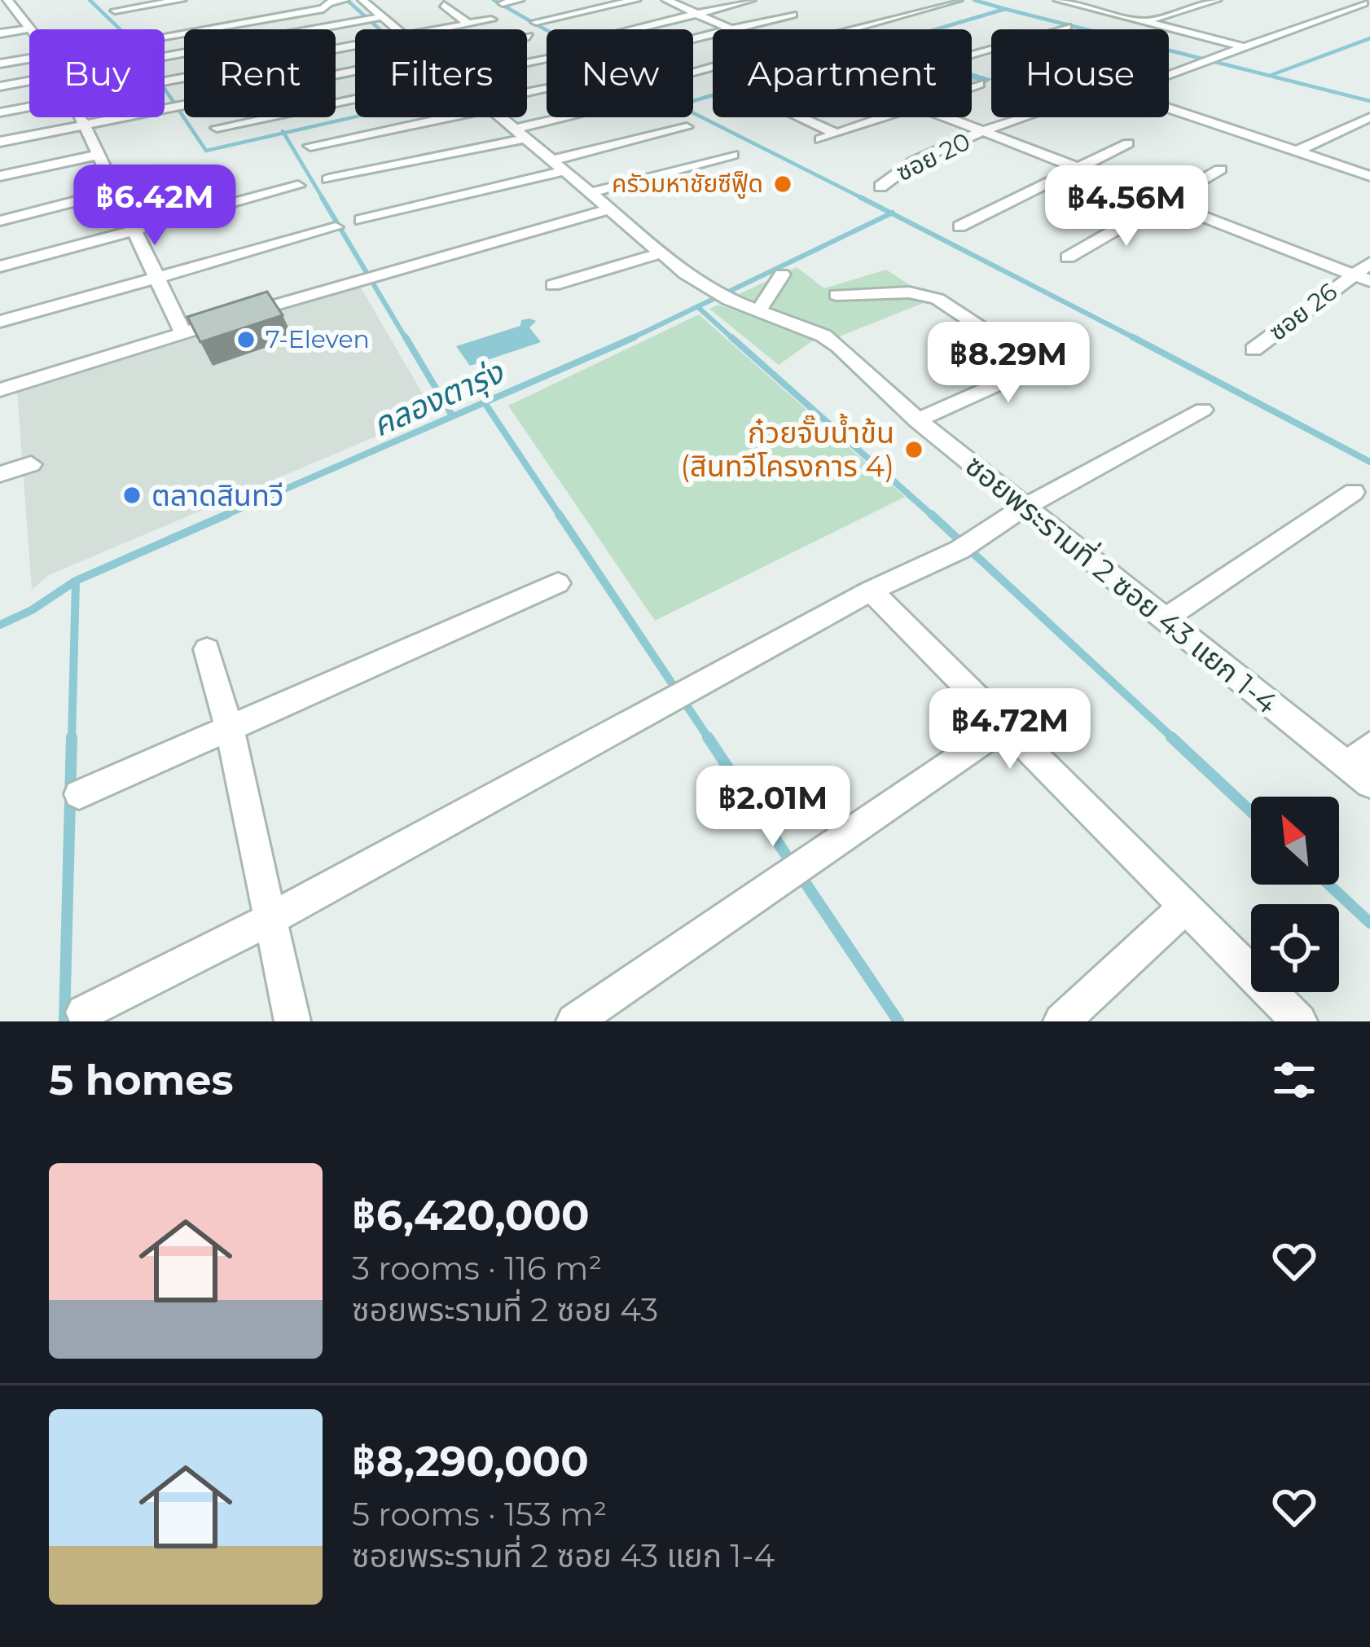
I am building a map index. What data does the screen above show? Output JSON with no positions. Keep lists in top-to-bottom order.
{
  "streets": {
    "street": ["ซอย 20", "ซอย 26", "ซอยพระรามที่ 2 ซอย 43 แยก 1-4"]
  },
  "water": ["คลองตารุ่ง"],
  "places": [
    "ครัวมหาชัยซีฟู็ด",
    "7-Eleven",
    "ก๋วยจั๊บน้ำข้น (สินทวีโครงการ 4)",
    "ตลาดสินทวี"
  ],
  "north": "top left",
  "page": {
    "chip": [
      "Buy",
      "Rent",
      "Filters",
      "New",
      "Apartment",
      "House"
    ],
    "price": [
      "฿6.42M",
      "฿4.56M",
      "฿8.29M",
      "฿4.72M",
      "฿2.01M"
    ],
    "heading": "5 homes",
    "list": [
      {
        "name": "฿6,420,000",
        "note": "3 rooms · 116 m² · ซอยพระรามที่ 2 ซอย 43"
      },
      {
        "name": "฿8,290,000",
        "note": "5 rooms · 153 m² · ซอยพระรามที่ 2 ซอย 43 แยก 1-4"
      }
    ]
  }
}
